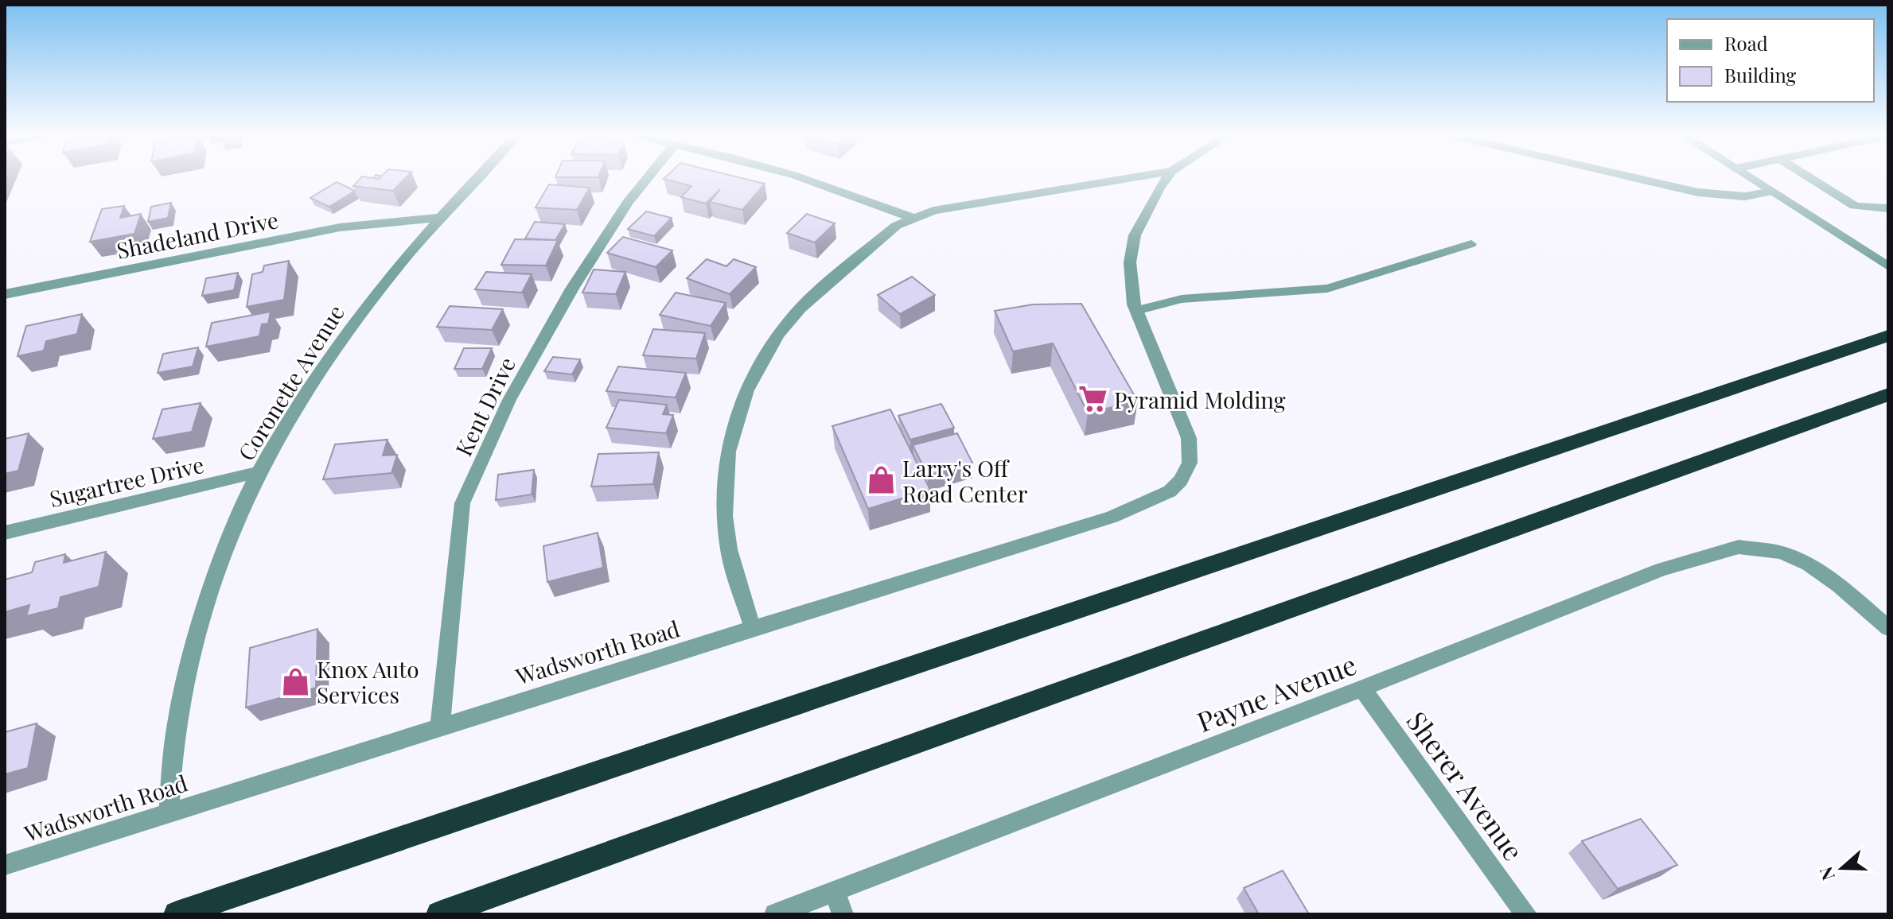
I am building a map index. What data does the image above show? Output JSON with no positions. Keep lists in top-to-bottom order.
{
  "streets": {
    "street": [
      "Shadeland Drive",
      "Coronette Avenue",
      "Kent Drive",
      "Sugartree Drive",
      "Wadsworth Road",
      "Payne Avenue",
      "Sherer Avenue"
    ]
  },
  "crossings": [
    ["Shadeland Drive", "Coronette Avenue"],
    ["Coronette Avenue", "Sugartree Drive"],
    ["Coronette Avenue", "Wadsworth Road"],
    ["Kent Drive", "Wadsworth Road"],
    ["Payne Avenue", "Sherer Avenue"]
  ],
  "places": {
    "supermarket": ["Pyramid Molding"],
    "shop": ["Larry's Off Road Center", "Knox Auto Services"]
  },
  "legend": ["Road", "Building"],
  "north": "left"
}
